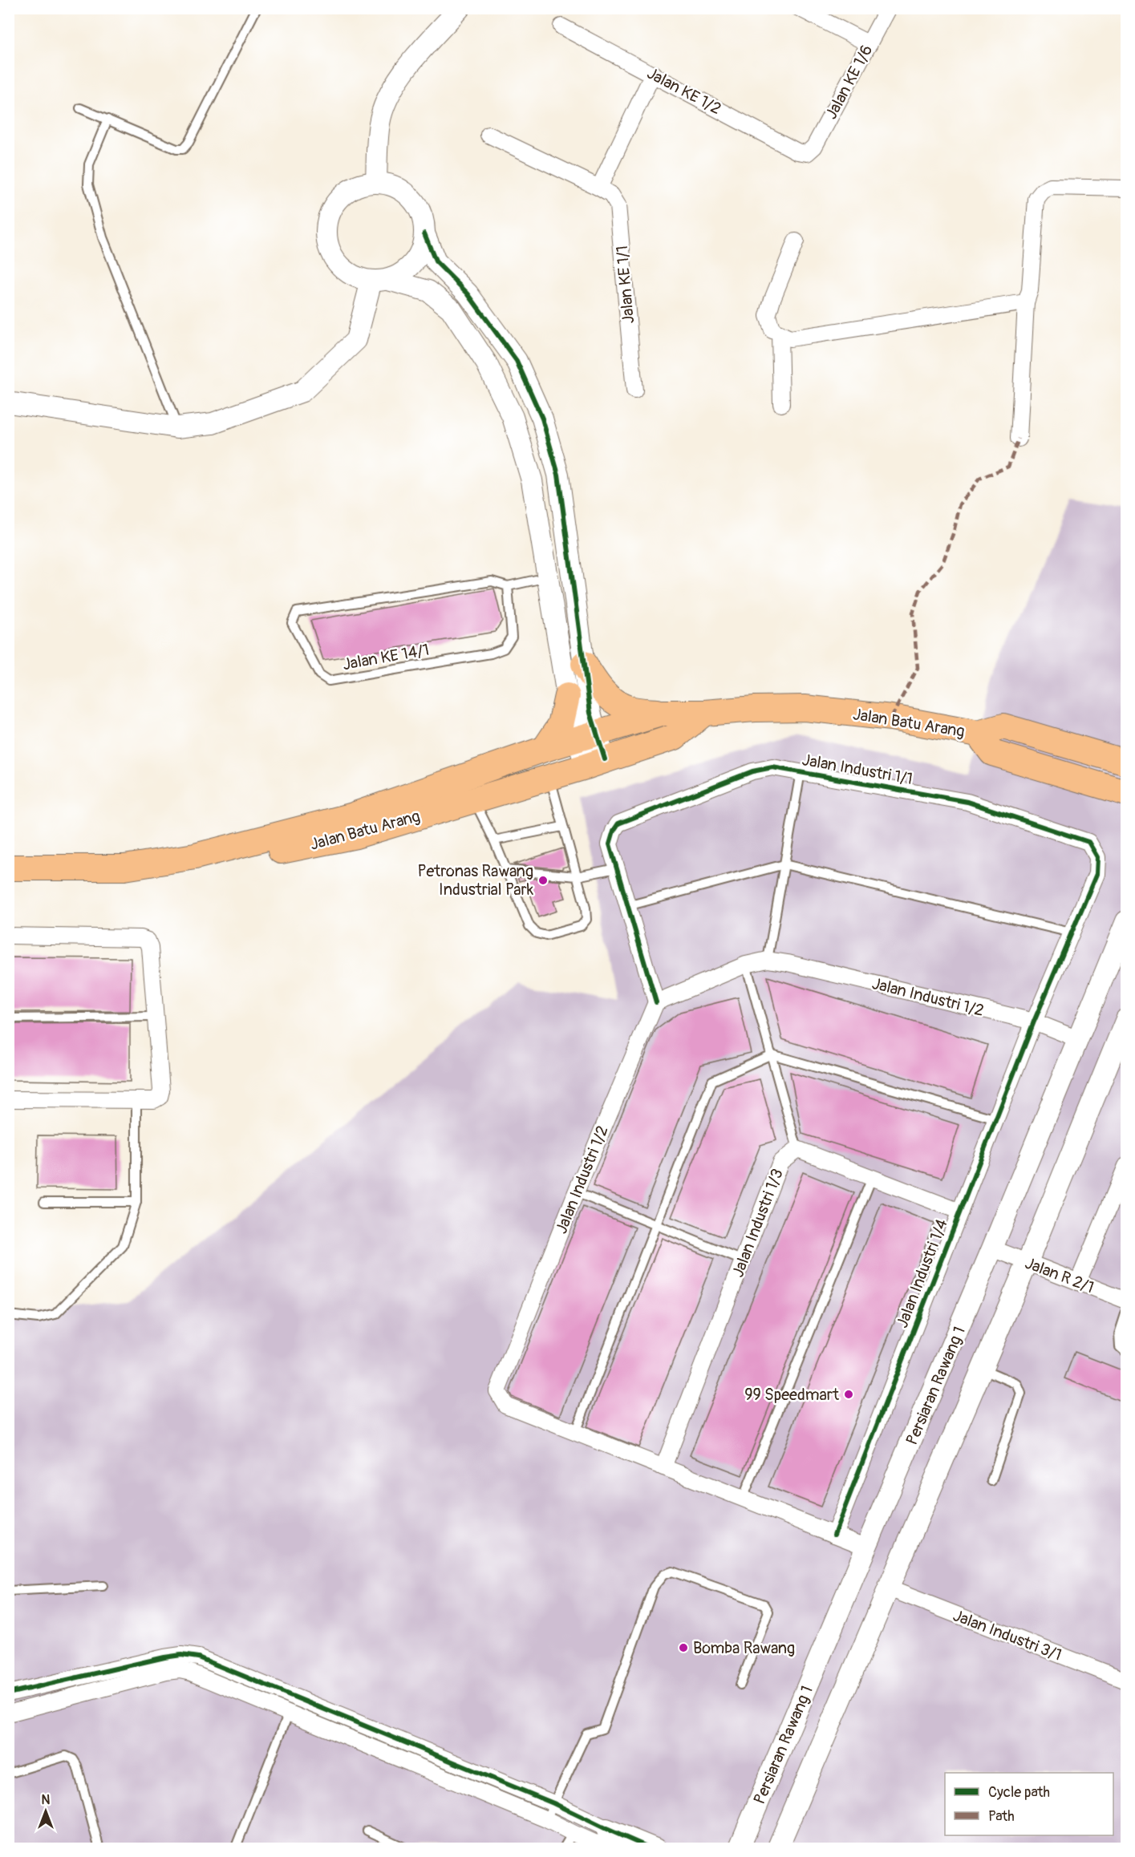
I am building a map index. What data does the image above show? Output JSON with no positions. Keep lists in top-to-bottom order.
{
  "streets": {
    "main road": ["Jalan Batu Arang"],
    "street": [
      "Jalan KE 1/6",
      "Jalan KE 1/2",
      "Jalan KE 1/1",
      "Jalan Industri 1/1",
      "Jalan Industri 1/2",
      "Jalan Industri 1/3",
      "Jalan Industri 1/4",
      "Jalan R 2/1",
      "Persiaran Rawang 1",
      "Jalan Industri 3/1"
    ],
    "lane": ["Jalan KE 14/1"]
  },
  "crossings": [
    ["Jalan KE 1/6", "Jalan KE 1/2"],
    ["Jalan Industri 1/1", "Jalan Industri 1/2"],
    ["Jalan Industri 1/1", "Jalan Industri 1/4"],
    ["Jalan Industri 1/2", "Jalan Industri 1/3"],
    ["Jalan Industri 1/2", "Jalan Industri 1/4"],
    ["Jalan Industri 1/2", "Persiaran Rawang 1"],
    ["Jalan R 2/1", "Persiaran Rawang 1"]
  ],
  "places": ["Petronas Rawang Industrial Park", "99 Speedmart", "Bomba Rawang"],
  "legend": ["Cycle path", "Path"],
  "north": "top"
}
